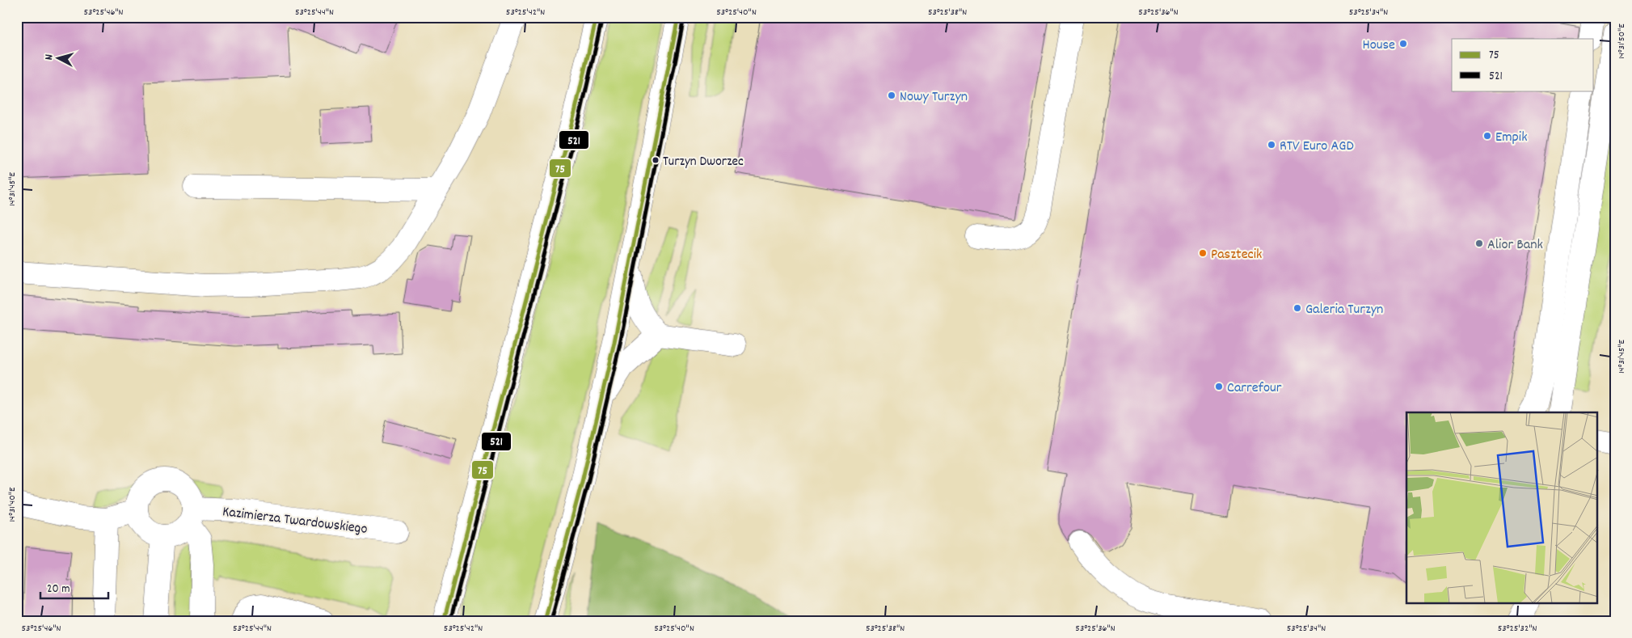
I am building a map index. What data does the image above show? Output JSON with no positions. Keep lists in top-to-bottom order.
{
  "streets": {
    "street": ["Kazimierza Twardowskiego"]
  },
  "places": [
    "House",
    "Nowy Turzyn",
    "Empik",
    "RTV Euro AGD",
    "Turzyn Dworzec",
    "Alior Bank",
    "Pasztecik",
    "Galeria Turzyn",
    "Carrefour"
  ],
  "lines": ["transit line 75", "transit line 521"],
  "legend": ["75", "521"],
  "scale_bar": "20 m",
  "north": "left",
  "coordinates": [
    "53°25'46\"N",
    "53°25'44\"N",
    "53°25'42\"N",
    "53°25'40\"N",
    "53°25'38\"N",
    "53°25'36\"N",
    "53°25'34\"N",
    "14°31'50\"E",
    "14°31'45\"E",
    "14°31'40\"E",
    "53°25'32\"N"
  ]
}
